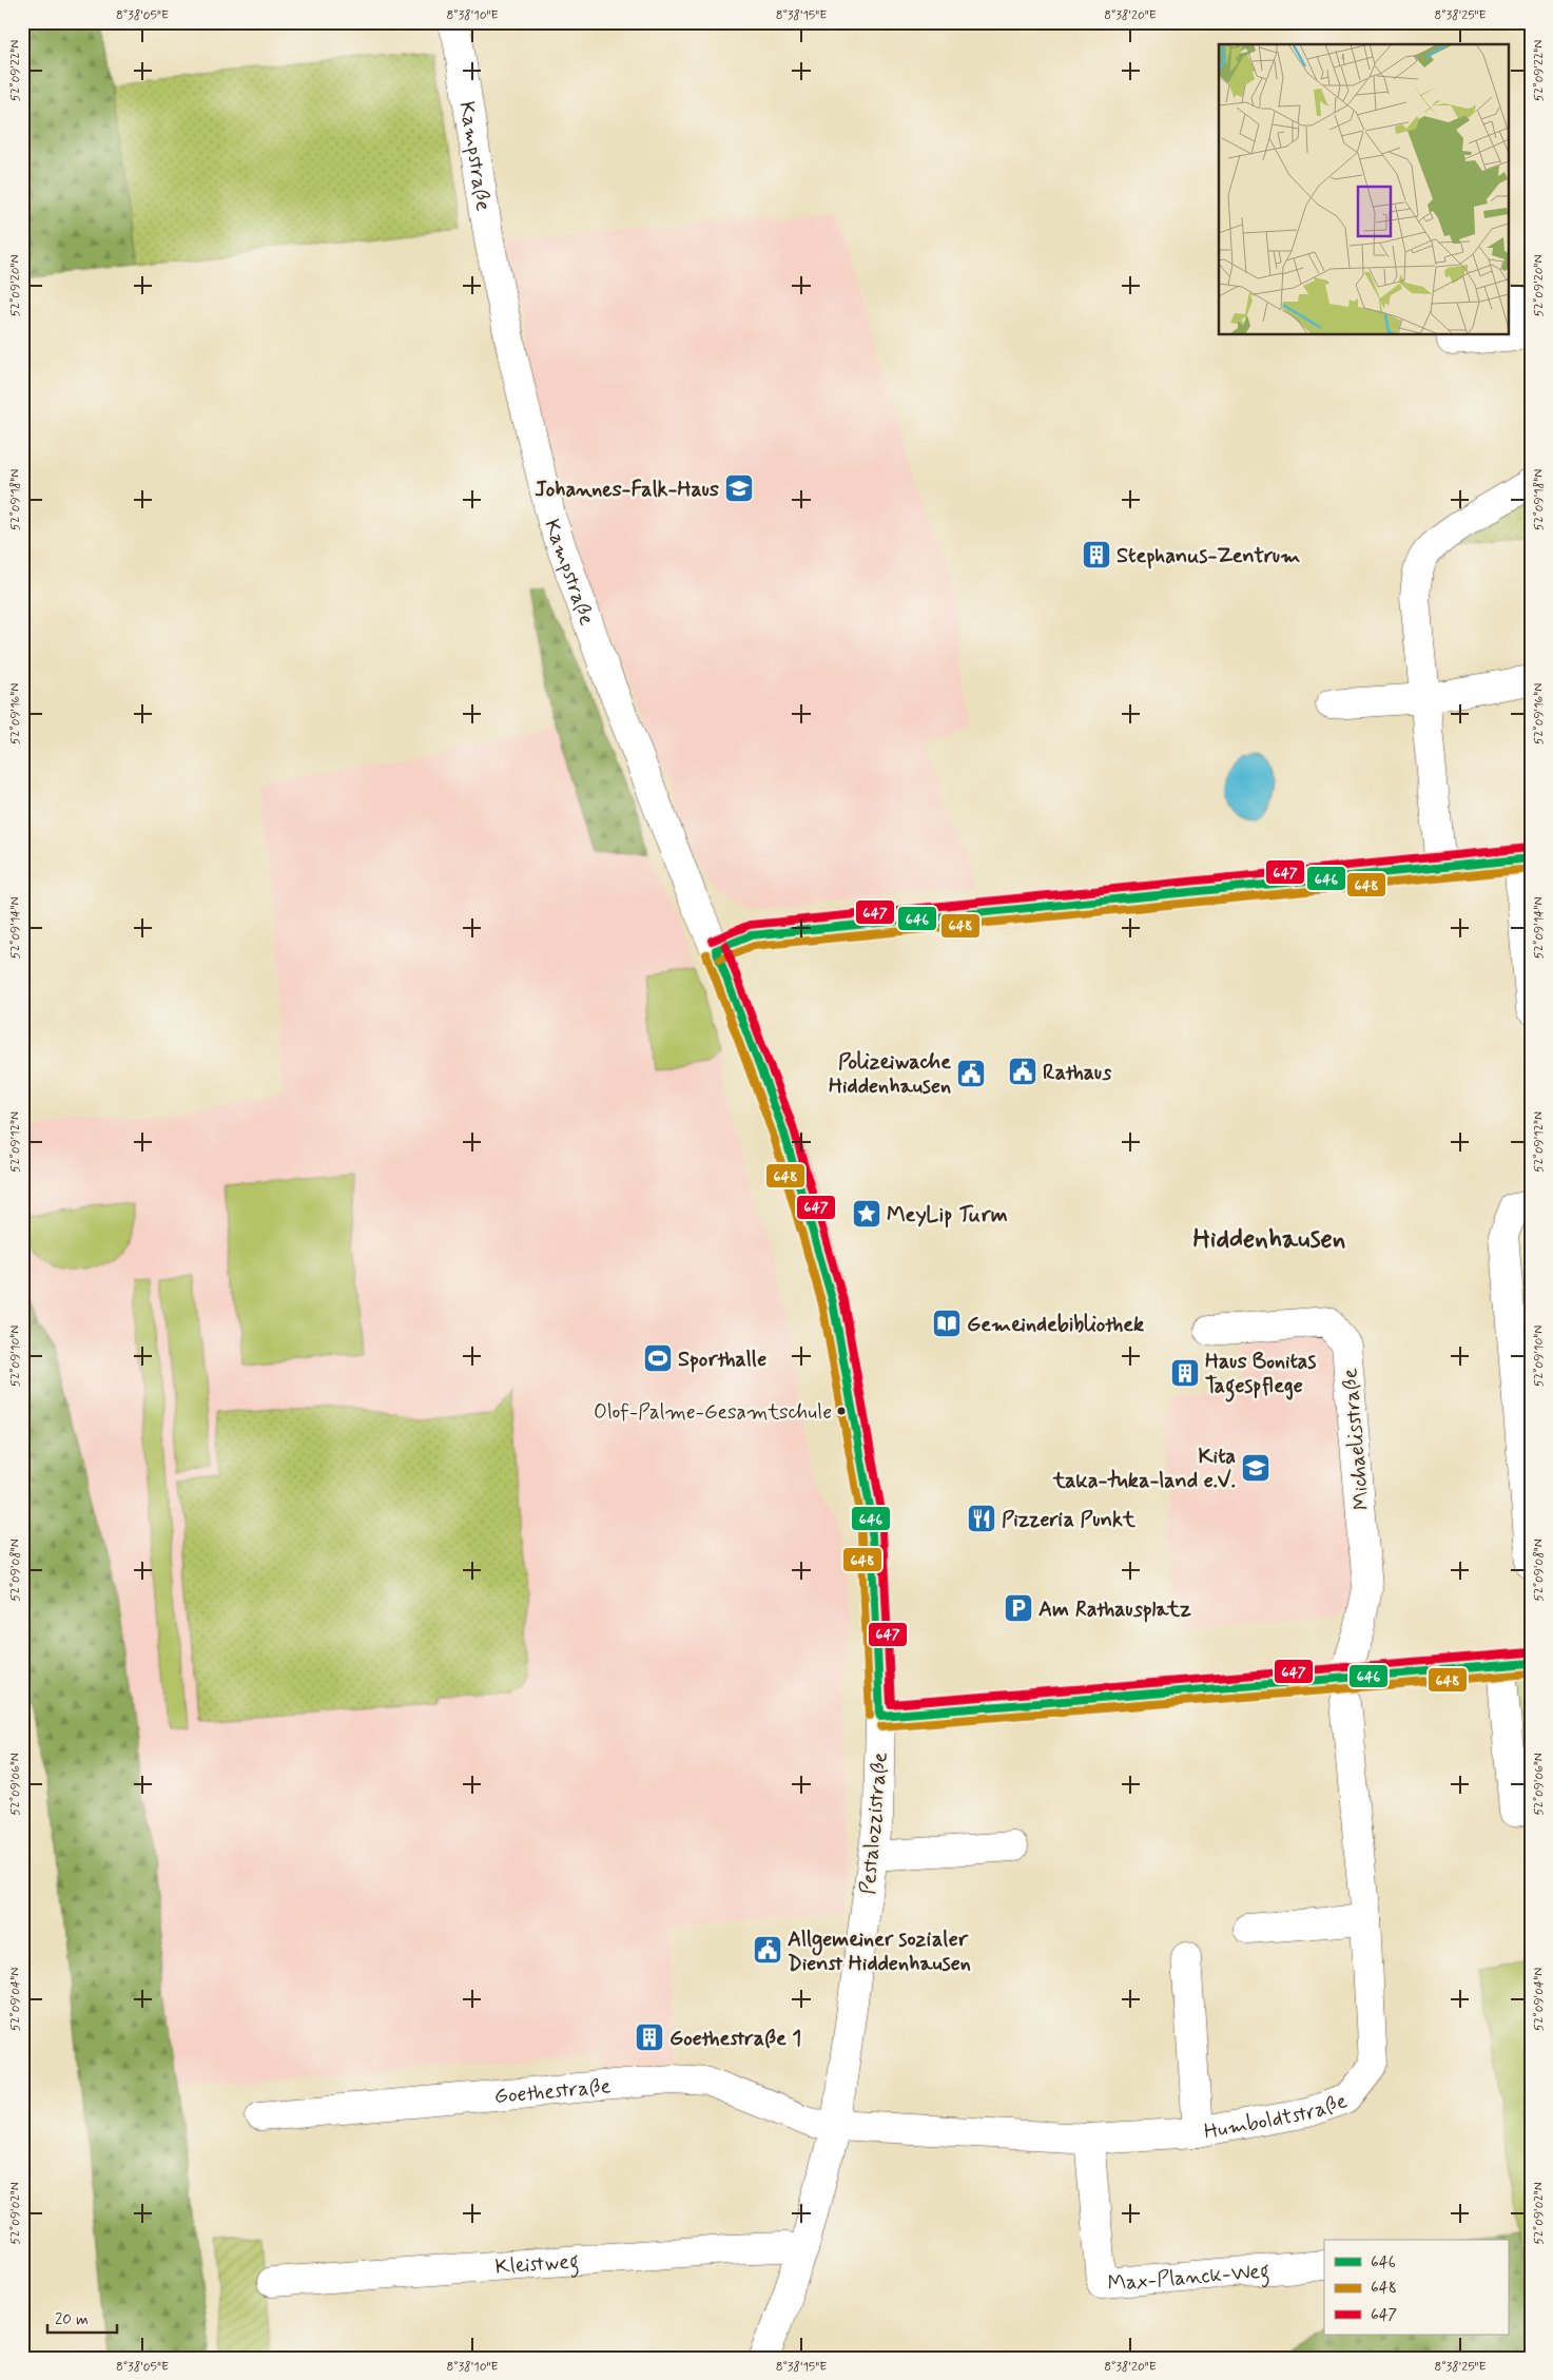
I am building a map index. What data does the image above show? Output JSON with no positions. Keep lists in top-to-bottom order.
{
  "streets": {
    "street": [
      "Kampstraße",
      "Michaelisstraße",
      "Pestalozzistraße",
      "Goethestraße",
      "Humboldtstraße",
      "Kleistweg",
      "Max-Planck-Weg"
    ]
  },
  "crossings": [
    ["Kampstraße", "Pestalozzistraße"],
    ["Michaelisstraße", "Humboldtstraße"],
    ["Pestalozzistraße", "Goethestraße"],
    ["Pestalozzistraße", "Humboldtstraße"],
    ["Pestalozzistraße", "Kleistweg"],
    ["Goethestraße", "Humboldtstraße"],
    ["Humboldtstraße", "Max-Planck-Weg"]
  ],
  "districts": ["Hiddenhausen"],
  "places": {
    "school or university": ["Johannes-Falk-Haus", "Kita taka-tuka-land e.V."],
    "building": ["Stephanus-Zentrum", "Haus Bonitas Tagespflege", "Goethestraße 1"],
    "public building": ["Rathaus", "Polizeiwache Hiddenhausen", "Allgemeiner sozialer Dienst Hiddenhausen"],
    "place": ["MeyLip Turm"],
    "library": ["Gemeindebibliothek"],
    "sports": ["Sporthalle"],
    "other": ["Olof-Palme-Gesamtschule"],
    "restaurant": ["Pizzeria Punkt"],
    "parking": ["Am Rathausplatz"]
  },
  "lines": ["transit line 647", "transit line 646", "transit line 648"],
  "legend": ["646", "648", "647"],
  "scale_bar": "20 m",
  "coordinates": [
    "8°38'05\"E",
    "8°38'10\"E",
    "8°38'15\"E",
    "8°38'20\"E",
    "8°38'25\"E",
    "52°09'22\"N",
    "52°09'20\"N",
    "52°09'18\"N",
    "52°09'16\"N",
    "52°09'14\"N",
    "52°09'12\"N",
    "52°09'10\"N",
    "52°09'08\"N",
    "52°09'06\"N",
    "52°09'04\"N",
    "52°09'02\"N"
  ]
}
